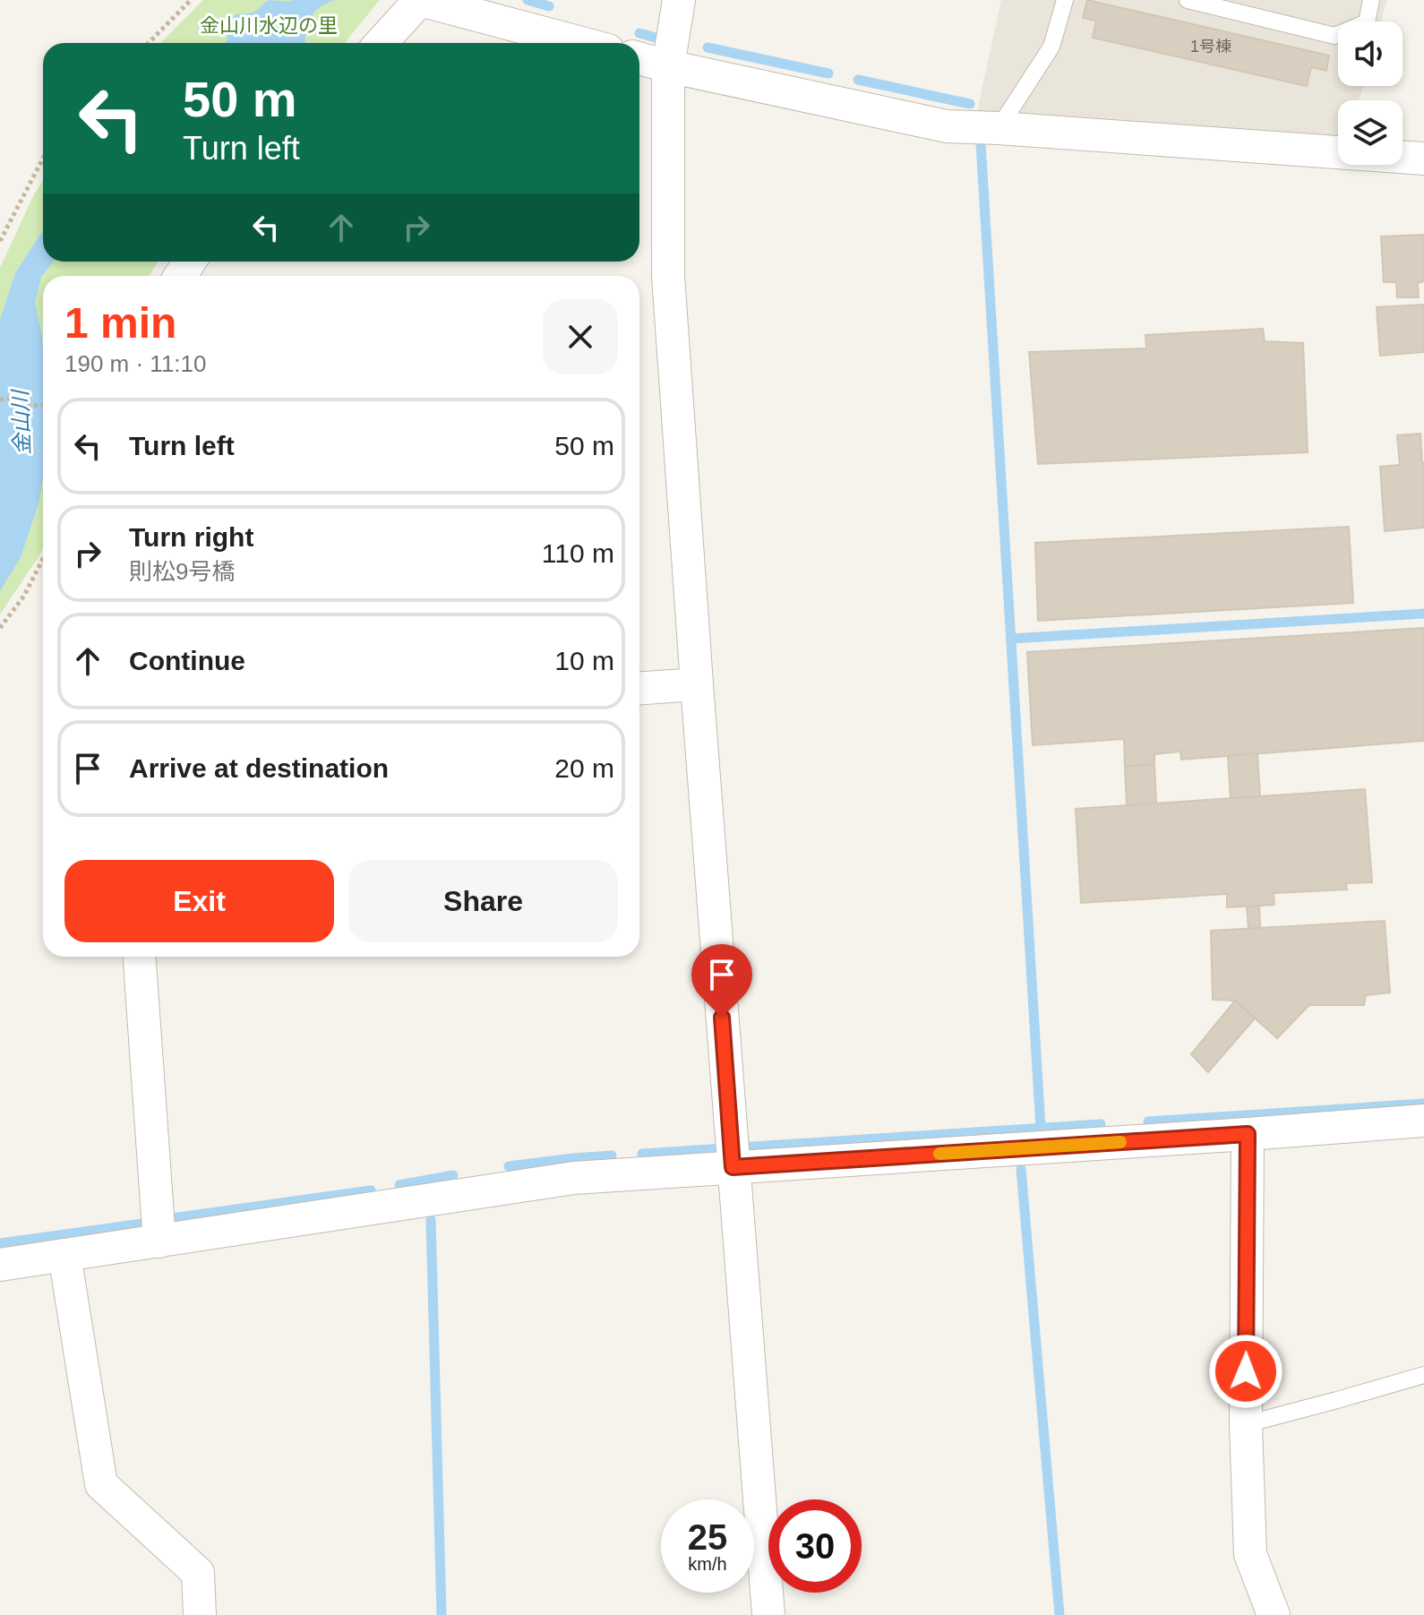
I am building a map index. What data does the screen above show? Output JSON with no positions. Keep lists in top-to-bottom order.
{
  "water": ["金山川"],
  "parks": ["金山川水辺の里"],
  "house_numbers": ["1号棟"],
  "page": {
    "turn": ["50 m", "Turn left"],
    "heading": ["1 min", "190 m · 11:10"],
    "list": [
      {
        "name": "Turn left",
        "value": "50 m"
      },
      {
        "name": "Turn right",
        "note": "則松9号橋",
        "value": "110 m"
      },
      {
        "name": "Continue",
        "value": "10 m"
      },
      {
        "name": "Arrive at destination",
        "value": "20 m"
      }
    ],
    "buttons": ["Exit", "Share"],
    "speed": "25 km/h",
    "limit": "30"
  }
}
